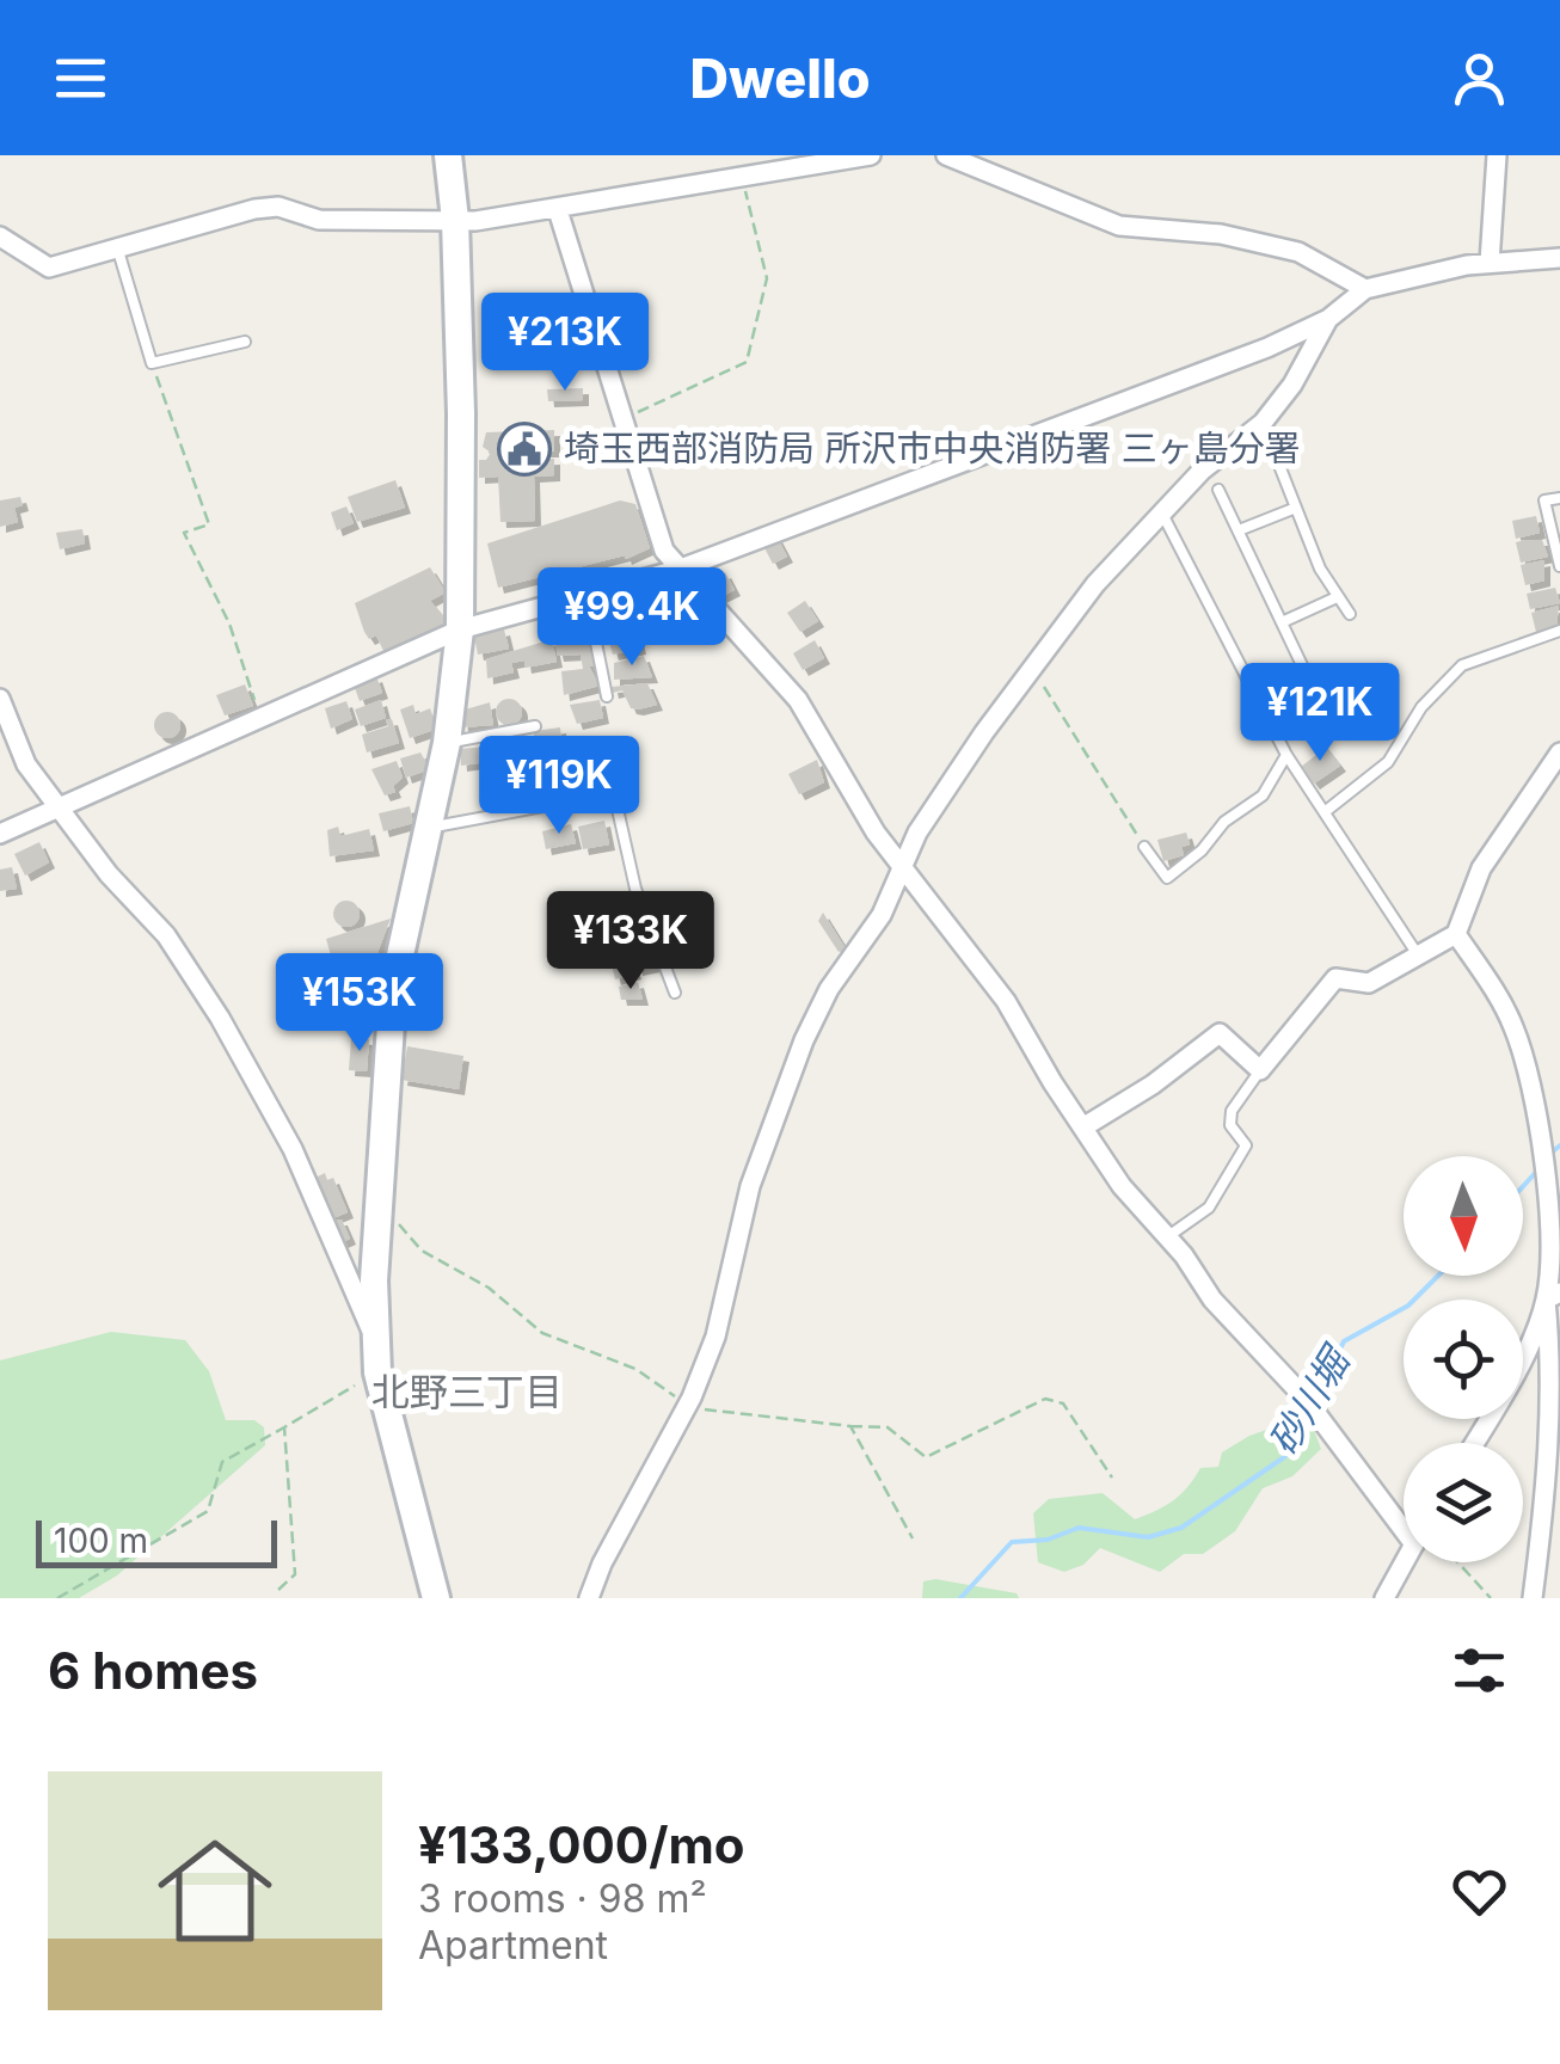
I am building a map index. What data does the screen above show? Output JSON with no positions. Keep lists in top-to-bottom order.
{
  "districts": ["北野三丁目"],
  "water": ["砂川堀"],
  "places": {
    "public building": ["埼玉西部消防局 所沢市中央消防署 三ヶ島分署"]
  },
  "scale_bar": "100 m",
  "north": "bottom",
  "page": {
    "header": "Dwello",
    "price": [
      "¥213K",
      "¥99.4K",
      "¥121K",
      "¥119K",
      "¥133K",
      "¥153K"
    ],
    "scale": "100 m",
    "heading": "6 homes",
    "list": [
      {
        "name": "¥133,000/mo",
        "note": "3 rooms · 98 m² · Apartment"
      }
    ]
  }
}
